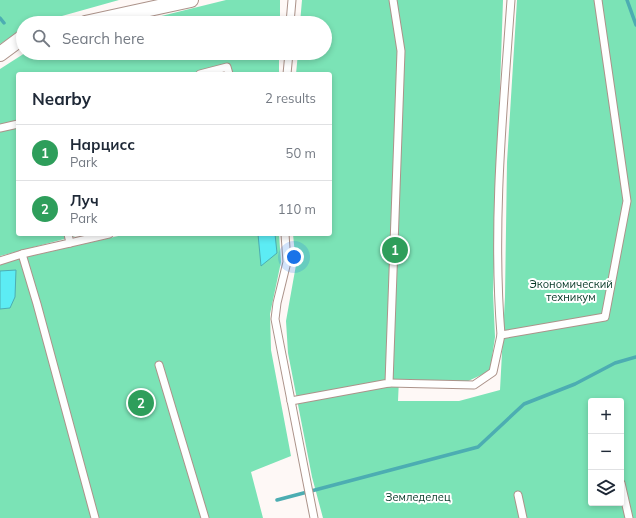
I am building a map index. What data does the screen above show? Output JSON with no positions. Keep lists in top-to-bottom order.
{
  "parks": ["Экономический техникум", "Земледелец"],
  "page": {
    "search": "Search here",
    "heading": ["Nearby", "2 results"],
    "list": [
      {
        "mark": "1",
        "name": "Нарцисс",
        "note": "Park",
        "value": "50 m"
      },
      {
        "mark": "2",
        "name": "Луч",
        "note": "Park",
        "value": "110 m"
      }
    ],
    "pins": ["1", "2"],
    "map_buttons": ["+", "−"]
  }
}
